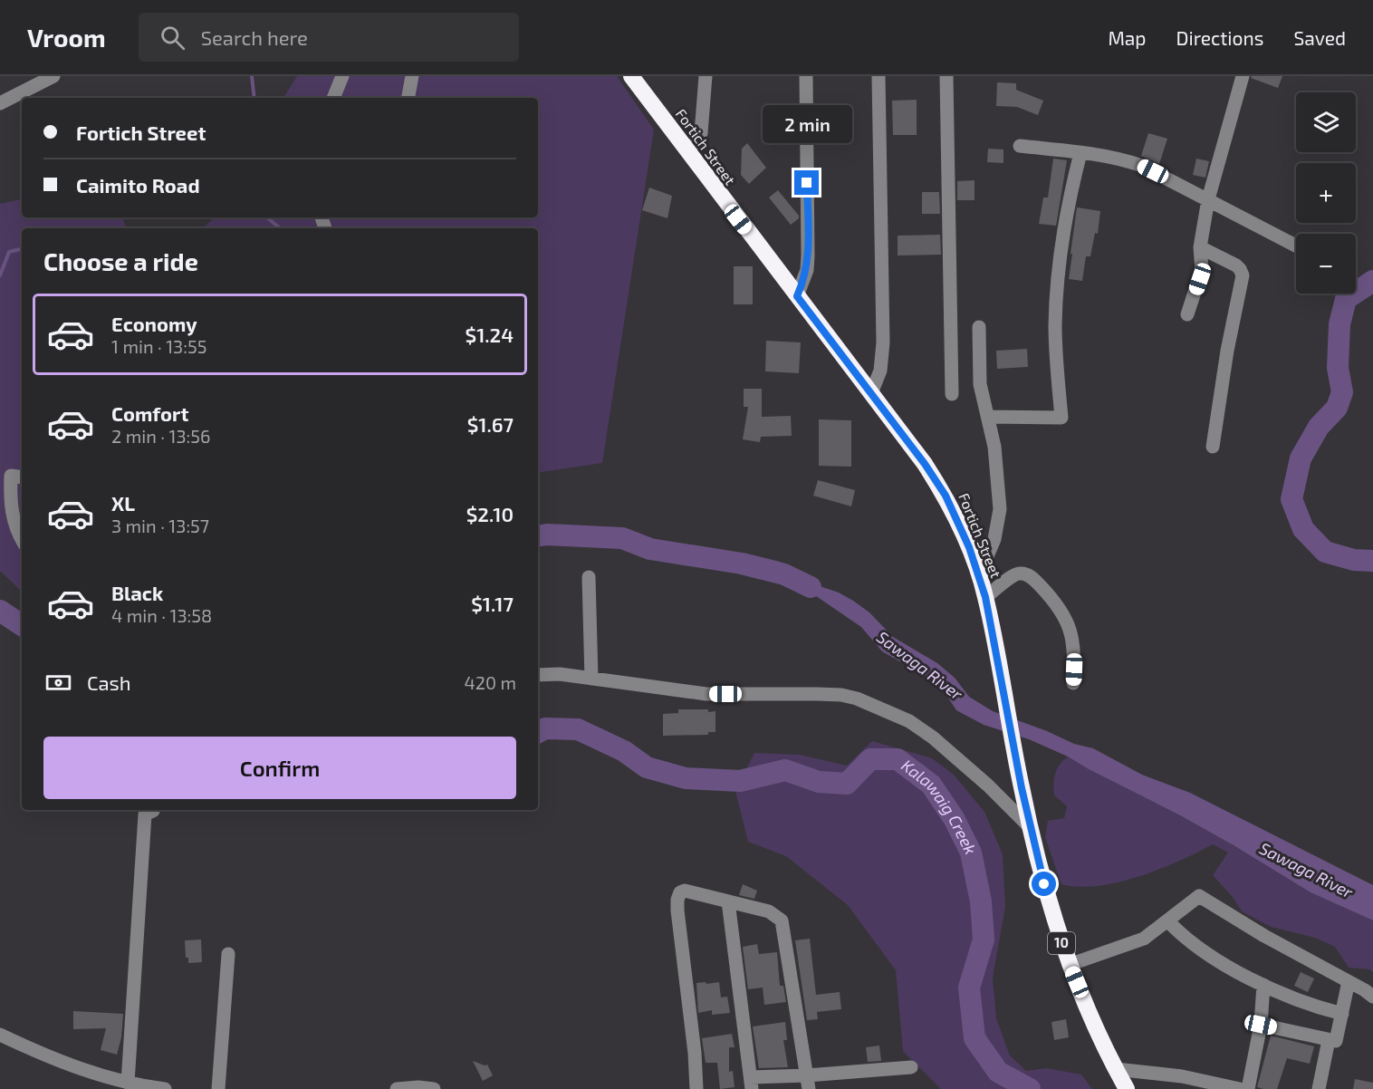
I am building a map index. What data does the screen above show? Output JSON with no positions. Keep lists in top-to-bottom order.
{
  "streets": {
    "highway": ["Fortich Street", "10"]
  },
  "water": ["Sawaga River", "Kalawaig Creek"],
  "page": {
    "header": "Vroom",
    "search": "Search here",
    "nav": ["Map", "Directions", "Saved"],
    "map_buttons": ["+", "−"],
    "banner": ["Fortich Street", "Caimito Road"],
    "bubble": "2 min",
    "heading": "Choose a ride",
    "list": [
      {
        "name": "Economy",
        "note": "1 min · 13:55",
        "value": "$1.24"
      },
      {
        "name": "Comfort",
        "note": "2 min · 13:56",
        "value": "$1.67"
      },
      {
        "name": "XL",
        "note": "3 min · 13:57",
        "value": "$2.10"
      },
      {
        "name": "Black",
        "note": "4 min · 13:58",
        "value": "$1.17"
      }
    ],
    "pay": ["Cash", "420 m"],
    "buttons": "Confirm"
  }
}
